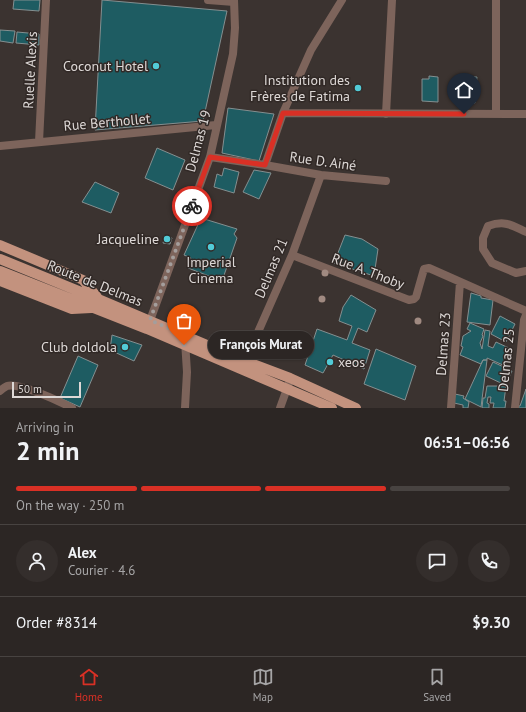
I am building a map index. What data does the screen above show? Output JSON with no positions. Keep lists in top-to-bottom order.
{
  "streets": {
    "main road": ["Route de Delmas"],
    "street": [
      "Ruelle Alexis",
      "Rue Berthollet",
      "Delmas 19",
      "Rue D. Ainé",
      "Delmas 21",
      "Rue A. Thoby",
      "Delmas 23",
      "Delmas 25"
    ]
  },
  "crossings": [
    ["Ruelle Alexis", "Rue Berthollet"],
    ["Rue Berthollet", "Delmas 19"],
    ["Delmas 19", "Rue D. Ainé"],
    ["Delmas 19", "Route de Delmas"],
    ["Rue D. Ainé", "Delmas 21"],
    ["Delmas 21", "Rue A. Thoby"],
    ["Delmas 21", "Route de Delmas"],
    ["Rue A. Thoby", "Delmas 23"]
  ],
  "places": [
    "Coconut Hotel",
    "Institution des Frères de Fatima",
    "Jacqueline",
    "Imperial Cinema",
    "François Murat",
    "Club doldola",
    "xeos"
  ],
  "scale_bar": "50 m",
  "page": {
    "bubble": "François Murat",
    "scale": "50 m",
    "heading": ["2 min", "Arriving in", "06:51–06:56"],
    "panel": [
      "Alex",
      "Courier · 4.6",
      "Order #8314",
      "$9.30"
    ],
    "bar": "On the way · 250 m",
    "tabs": ["Home", "Map", "Saved"]
  }
}
